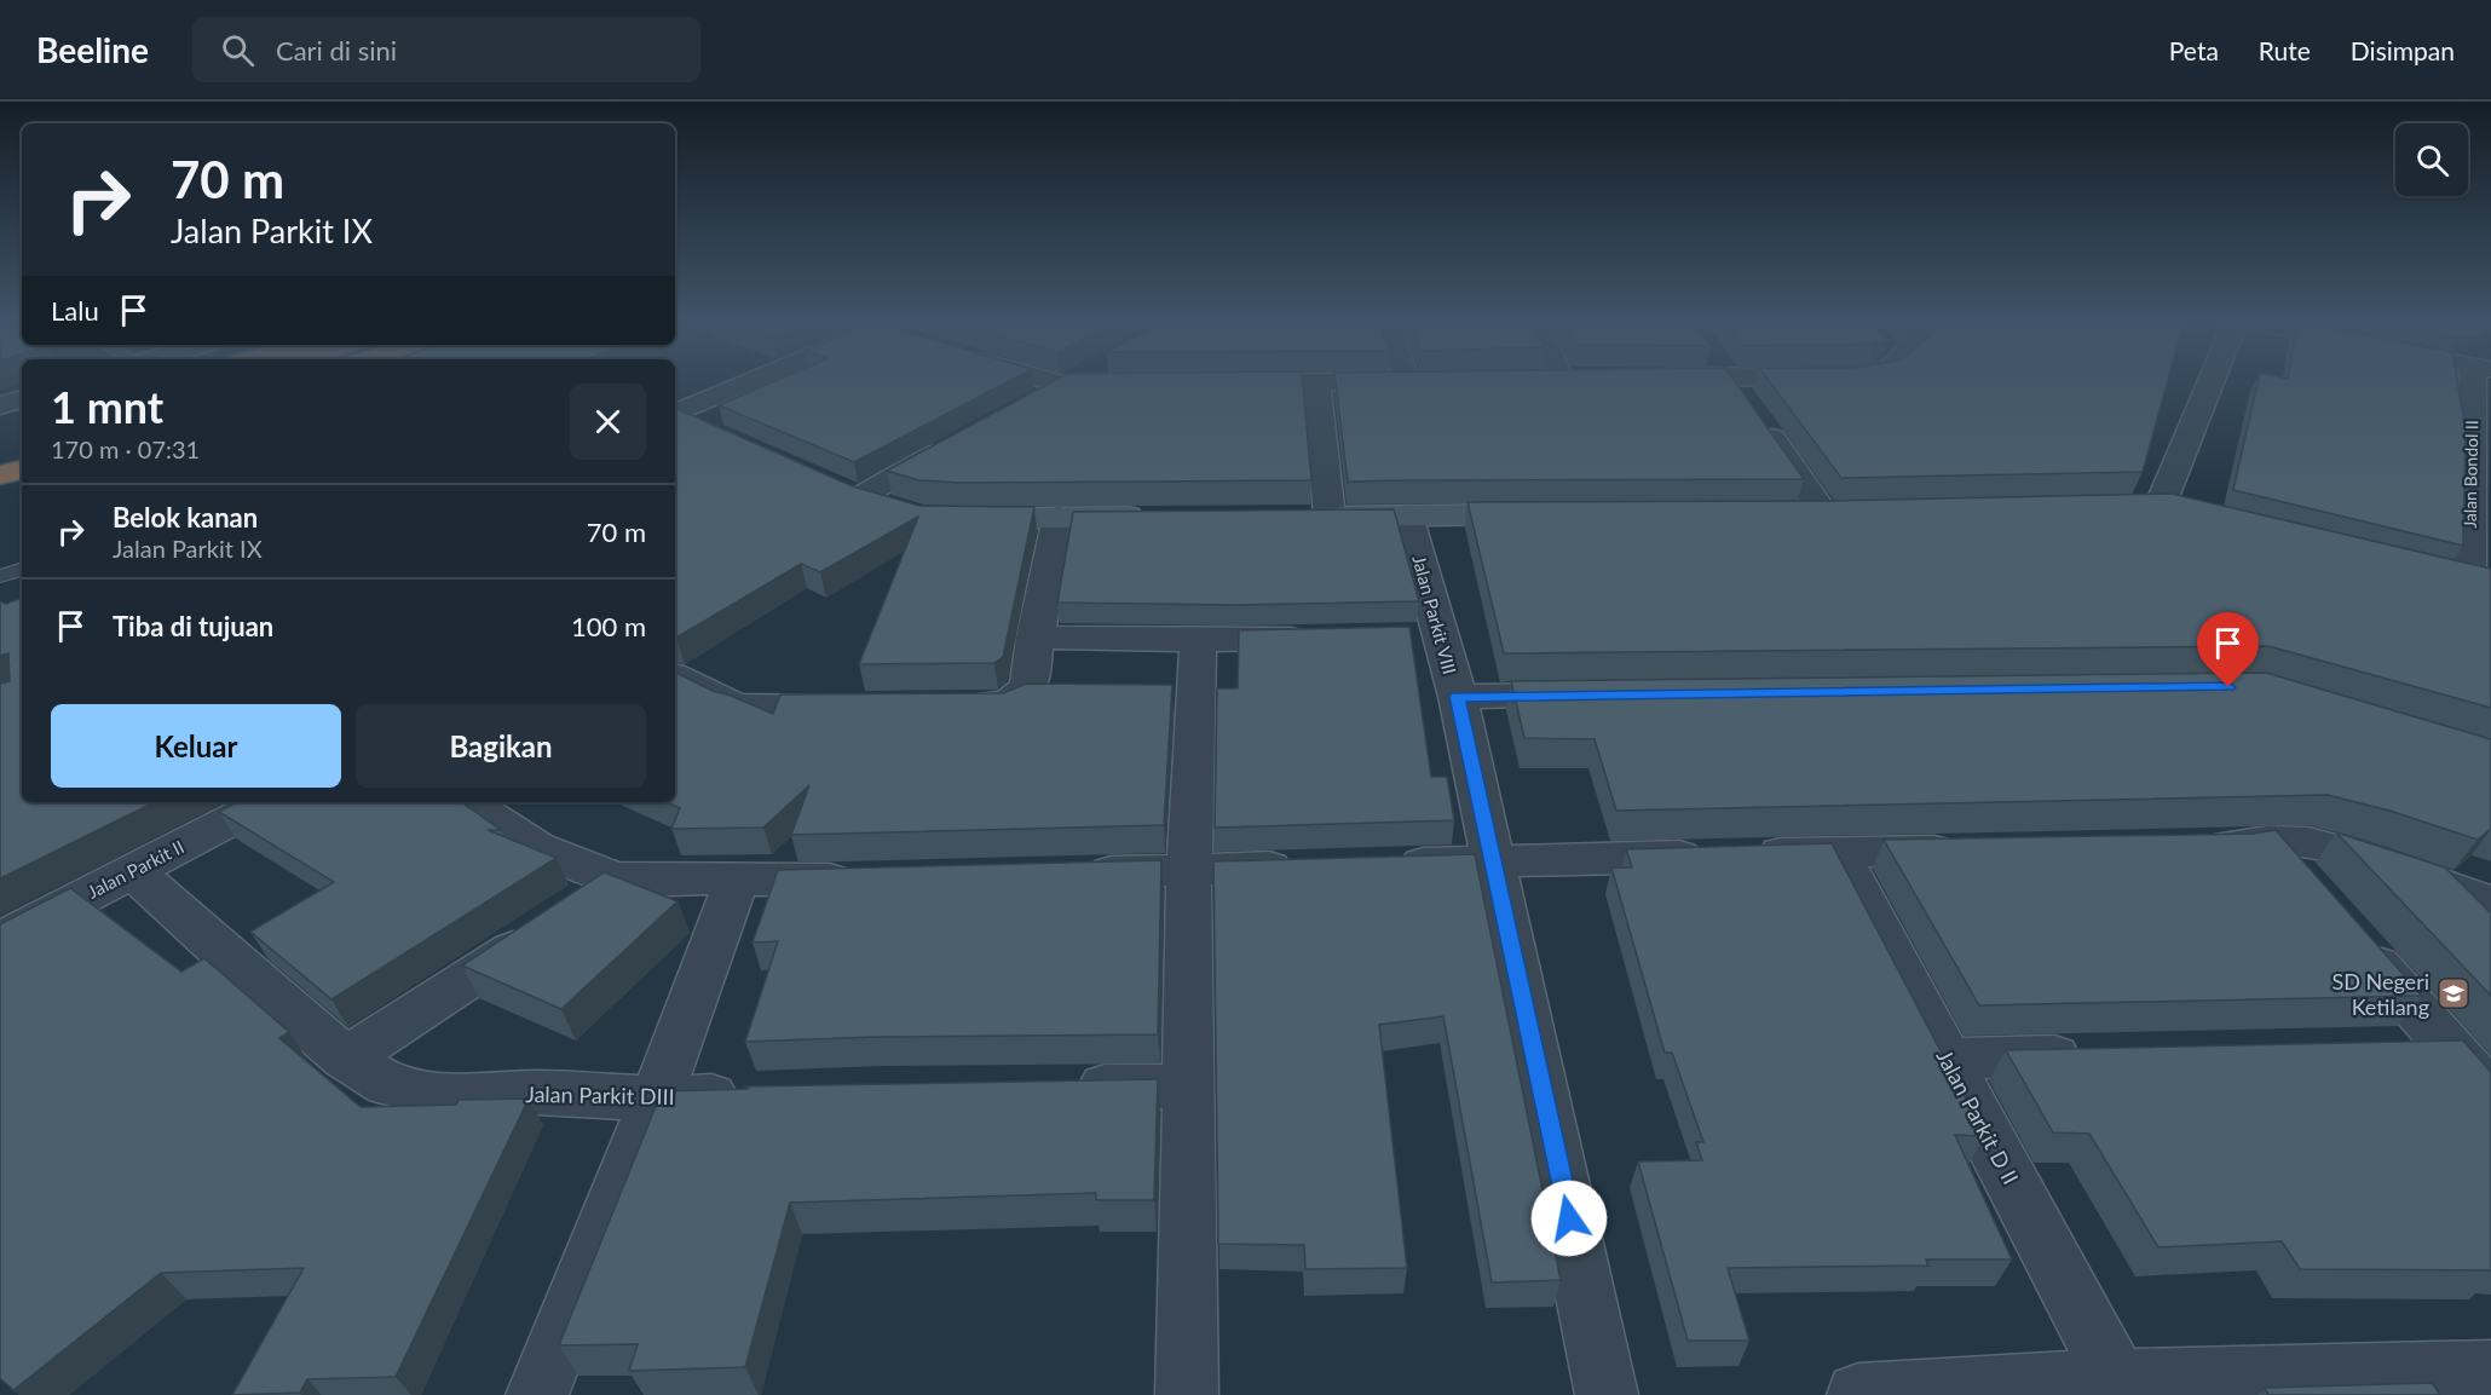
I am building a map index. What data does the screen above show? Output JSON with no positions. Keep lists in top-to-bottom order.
{
  "streets": {
    "street": [
      "Jalan Bondol II",
      "Jalan Parkit VIII",
      "Jalan Parkit II",
      "Jalan Parkit DIII",
      "Jalan Parkit D II"
    ]
  },
  "crossings": [
    ["Jalan Parkit II", "Jalan Parkit DIII"]
  ],
  "places": {
    "school or university": ["SD Negeri Ketilang"]
  },
  "page": {
    "header": "Beeline",
    "search": "Cari di sini",
    "nav": ["Peta", "Rute", "Disimpan"],
    "turn": ["70 m", "Jalan Parkit IX"],
    "then": "Lalu",
    "heading": ["1 mnt", "170 m · 07:31"],
    "list": [
      {
        "name": "Belok kanan",
        "note": "Jalan Parkit IX",
        "value": "70 m"
      },
      {
        "name": "Tiba di tujuan",
        "value": "100 m"
      }
    ],
    "buttons": ["Keluar", "Bagikan"]
  }
}
